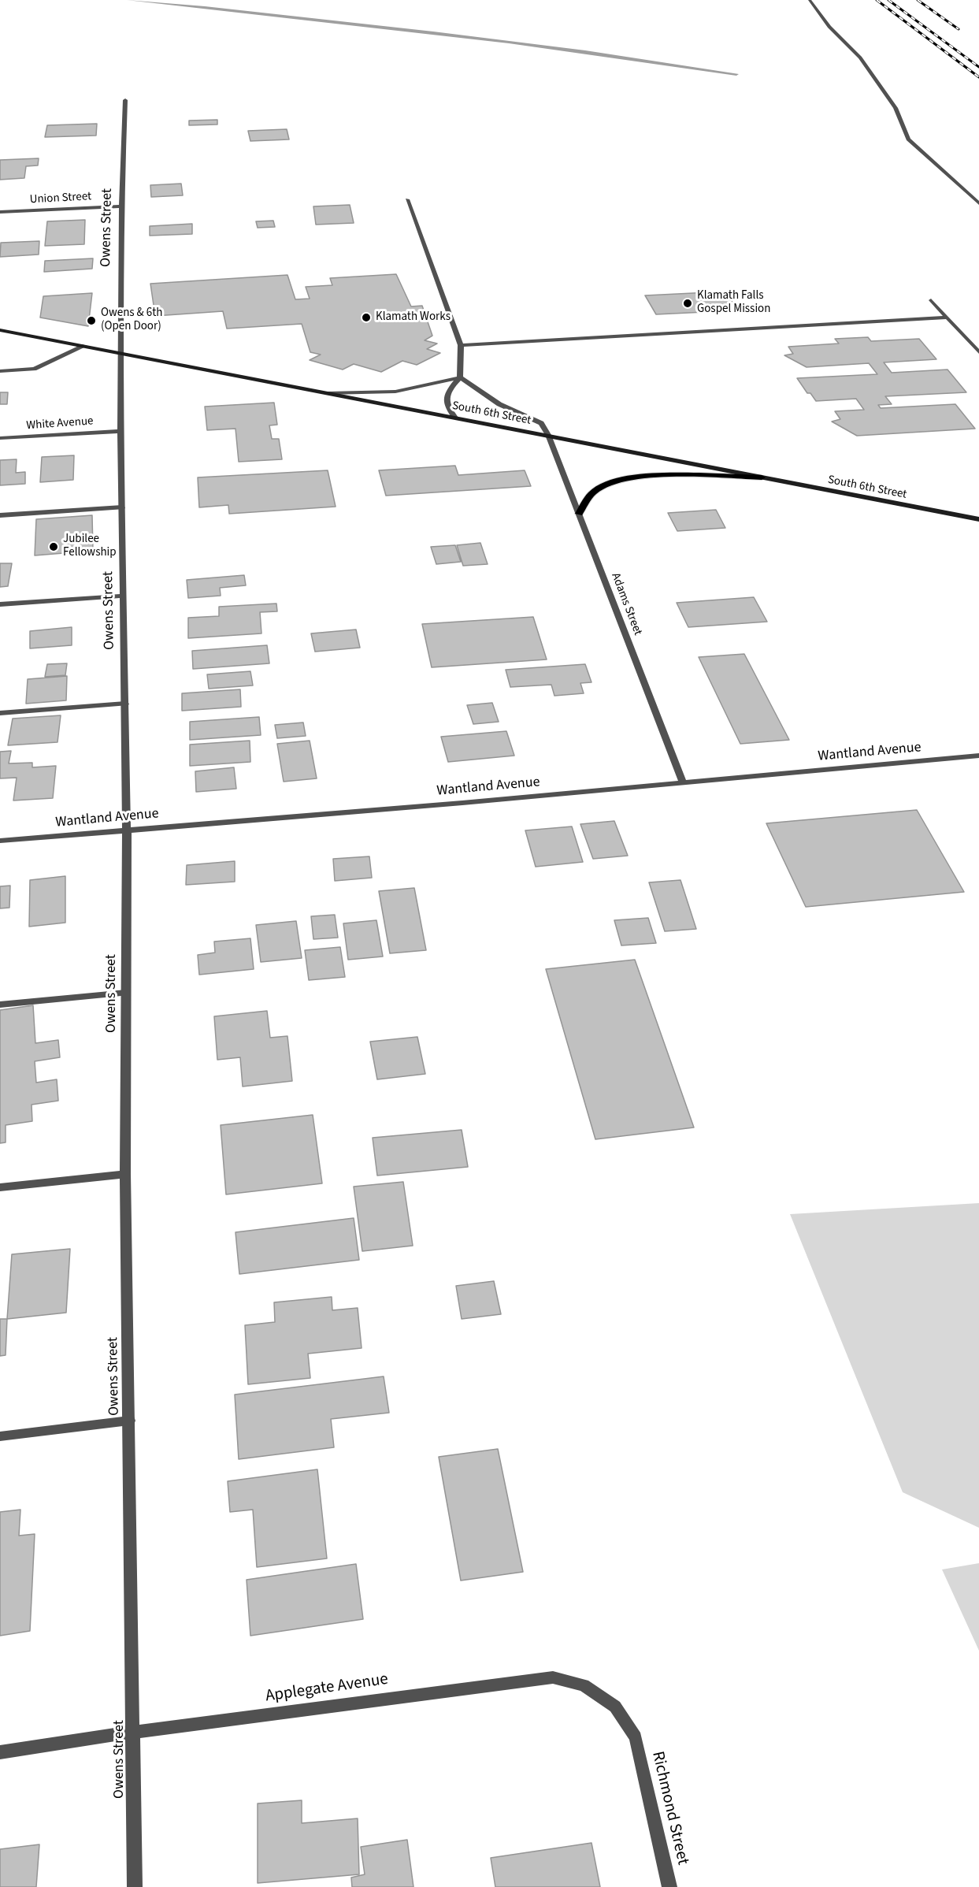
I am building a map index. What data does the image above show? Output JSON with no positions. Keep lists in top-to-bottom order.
{
  "streets": {
    "main road": ["South 6th Street"],
    "street": [
      "Union Street",
      "Owens Street",
      "White Avenue",
      "Adams Street",
      "Wantland Avenue",
      "Applegate Avenue",
      "Richmond Street"
    ]
  },
  "crossings": [
    ["Union Street", "Owens Street"],
    ["Owens Street", "South 6th Street"],
    ["Owens Street", "White Avenue"],
    ["Owens Street", "Wantland Avenue"],
    ["Owens Street", "Applegate Avenue"],
    ["South 6th Street", "Adams Street"],
    ["Adams Street", "Wantland Avenue"],
    ["Applegate Avenue", "Richmond Street"]
  ],
  "places": [
    "Klamath Falls Gospel Mission",
    "Klamath Works",
    "Owens & 6th (Open Door)",
    "Jubilee Fellowship"
  ]
}
